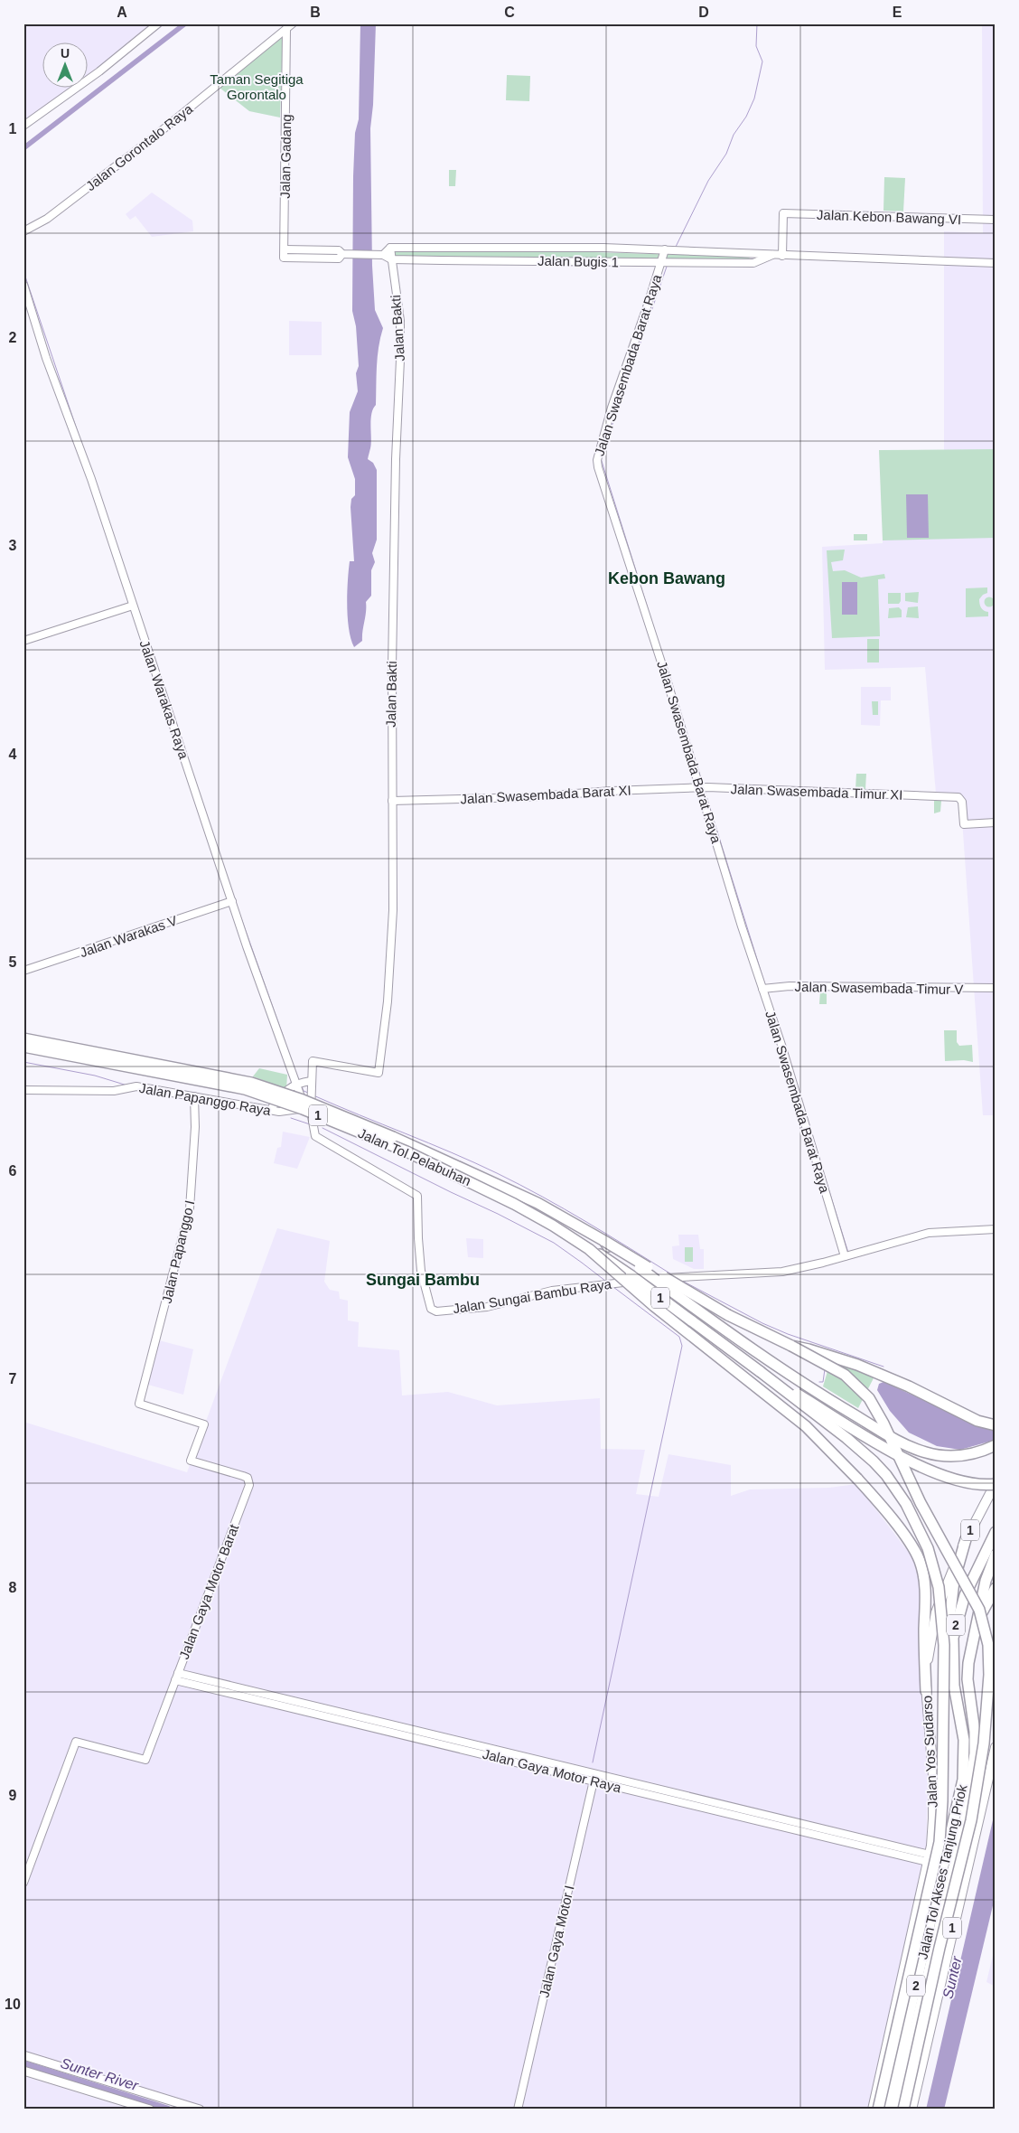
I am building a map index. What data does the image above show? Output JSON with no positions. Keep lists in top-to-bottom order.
{
  "streets": {
    "highway": [
      "1",
      "Jalan Tol Pelabuhan",
      "2",
      "Jalan Yos Sudarso",
      "Jalan Tol Akses Tanjung Priok"
    ],
    "street": [
      "Jalan Gorontalo Raya",
      "Jalan Gadang",
      "Jalan Kebon Bawang VI",
      "Jalan Bugis 1",
      "Jalan Bakti",
      "Jalan Swasembada Barat Raya",
      "Jalan Warakas Raya",
      "Jalan Swasembada Timur XI",
      "Jalan Swasembada Barat XI",
      "Jalan Warakas V",
      "Jalan Swasembada Timur V",
      "Jalan Papanggo Raya",
      "Jalan Papanggo I",
      "Jalan Sungai Bambu Raya",
      "Jalan Gaya Motor Barat",
      "Jalan Gaya Motor Raya",
      "Jalan Gaya Motor I"
    ]
  },
  "crossings": [
    ["Jalan Gorontalo Raya", "Jalan Gadang"],
    ["Jalan Gadang", "Jalan Bugis 1"],
    ["Jalan Kebon Bawang VI", "Jalan Bugis 1"],
    ["Jalan Bugis 1", "Jalan Bakti"],
    ["Jalan Bugis 1", "Jalan Swasembada Barat Raya"],
    ["Jalan Bakti", "Jalan Warakas Raya"],
    ["Jalan Bakti", "Jalan Swasembada Barat XI"],
    ["Jalan Swasembada Barat Raya", "Jalan Swasembada Timur XI"],
    ["Jalan Swasembada Barat Raya", "Jalan Swasembada Barat XI"],
    ["Jalan Swasembada Barat Raya", "Jalan Swasembada Timur V"],
    ["Jalan Swasembada Barat Raya", "Jalan Sungai Bambu Raya"],
    ["Jalan Warakas Raya", "Jalan Warakas V"],
    ["Jalan Warakas Raya", "Jalan Papanggo Raya"],
    ["Jalan Warakas Raya", "Jalan Sungai Bambu Raya"],
    ["Jalan Swasembada Timur XI", "Jalan Swasembada Barat XI"],
    ["Jalan Papanggo Raya", "Jalan Papanggo I"],
    ["Jalan Papanggo Raya", "Jalan Sungai Bambu Raya"],
    ["Jalan Papanggo I", "Jalan Gaya Motor Barat"],
    ["Jalan Gaya Motor Barat", "Jalan Gaya Motor Raya"],
    ["Jalan Yos Sudarso", "Jalan Gaya Motor Raya"],
    ["Jalan Gaya Motor Raya", "Jalan Gaya Motor I"]
  ],
  "districts": ["Kebon Bawang", "Sungai Bambu"],
  "water": ["Sunter", "Sunter River"],
  "parks": ["Taman Segitiga Gorontalo"],
  "north": "top",
  "grid": {
    "columns": [
      "A",
      "B",
      "C",
      "D",
      "E"
    ],
    "rows": [
      "1",
      "2",
      "3",
      "4",
      "5",
      "6",
      "7",
      "8",
      "9",
      "10"
    ]
  }
}
